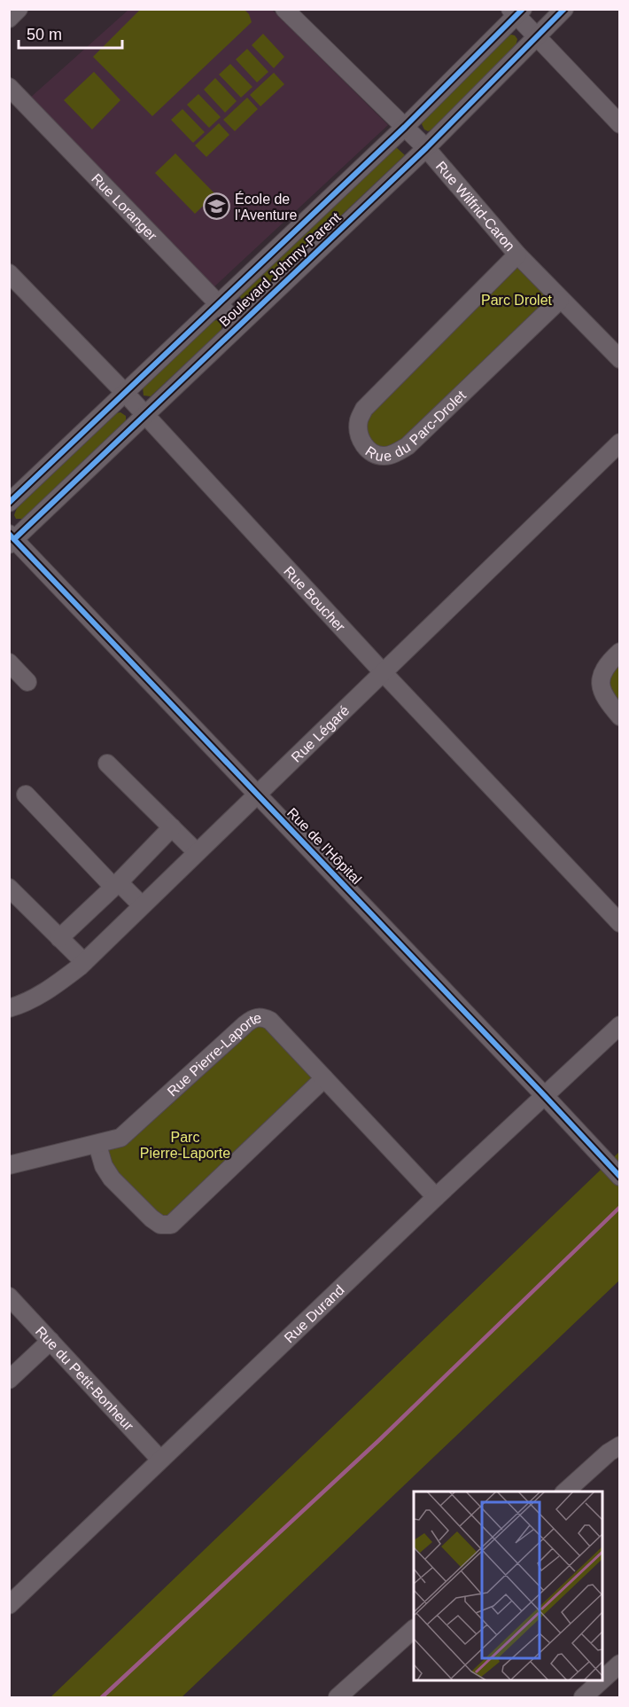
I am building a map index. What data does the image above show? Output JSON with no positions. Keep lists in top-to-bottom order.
{
  "streets": {
    "street": [
      "Rue Loranger",
      "Rue Wilfrid-Caron",
      "Boulevard Johnny-Parent",
      "Rue du Parc-Drolet",
      "Rue Boucher",
      "Rue Légaré",
      "Rue de l'Hôpital",
      "Rue Pierre-Laporte",
      "Rue Durand",
      "Rue du Petit-Bonheur"
    ]
  },
  "crossings": [
    ["Rue Loranger", "Boulevard Johnny-Parent"],
    ["Rue Wilfrid-Caron", "Boulevard Johnny-Parent"],
    ["Rue Wilfrid-Caron", "Rue du Parc-Drolet"],
    ["Boulevard Johnny-Parent", "Rue Boucher"],
    ["Boulevard Johnny-Parent", "Rue de l'Hôpital"],
    ["Rue Boucher", "Rue Légaré"],
    ["Rue Légaré", "Rue de l'Hôpital"],
    ["Rue de l'Hôpital", "Rue Durand"],
    ["Rue Pierre-Laporte", "Rue Durand"],
    ["Rue Durand", "Rue du Petit-Bonheur"]
  ],
  "parks": ["Parc Drolet", "Parc Pierre-Laporte"],
  "places": {
    "school or university": ["École de l'Aventure"]
  },
  "scale_bar": "50 m"
}
